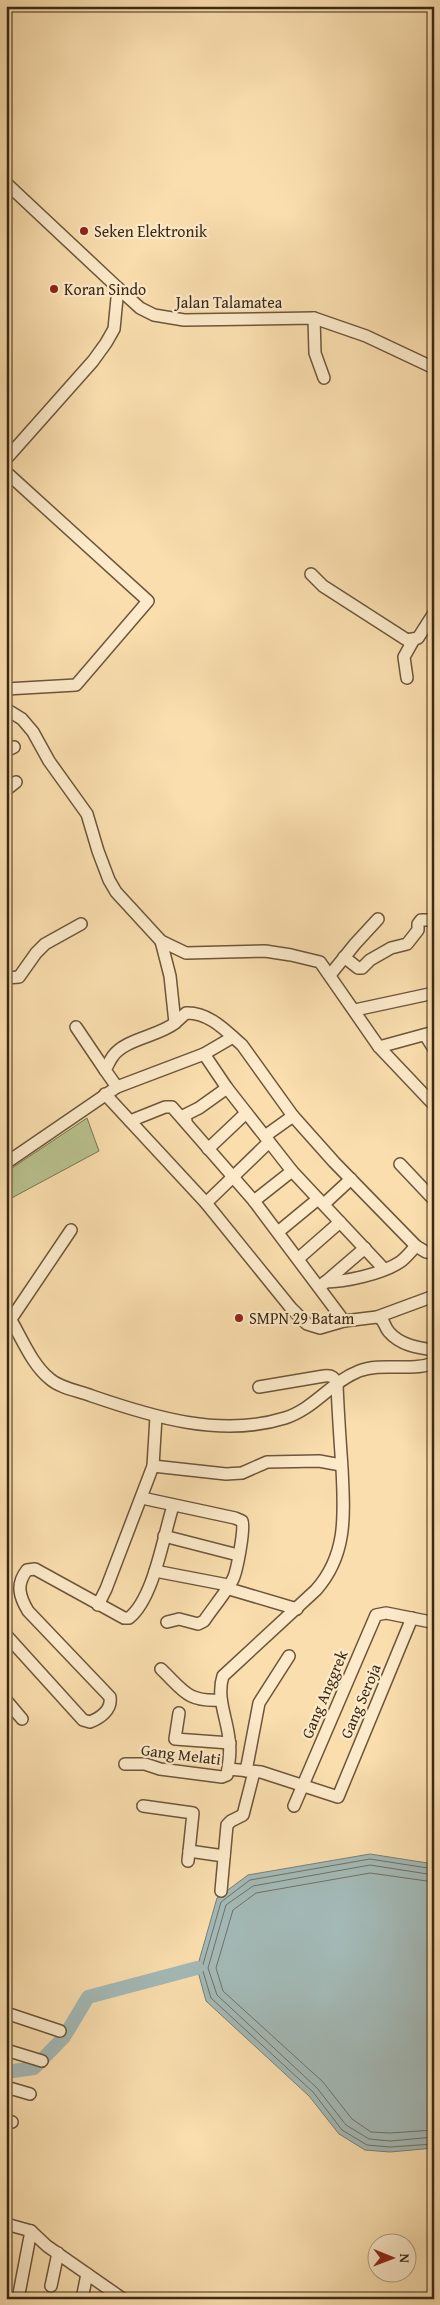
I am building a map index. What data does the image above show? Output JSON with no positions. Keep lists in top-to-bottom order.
{
  "streets": {
    "street": [
      "Jalan Talamatea",
      "Gang Anggrek",
      "Gang Seroja",
      "Gang Melati"
    ]
  },
  "crossings": [
    ["Gang Anggrek", "Gang Seroja"]
  ],
  "places": ["Seken Elektronik", "Koran Sindo", "SMPN 29 Batam"],
  "north": "right"
}
